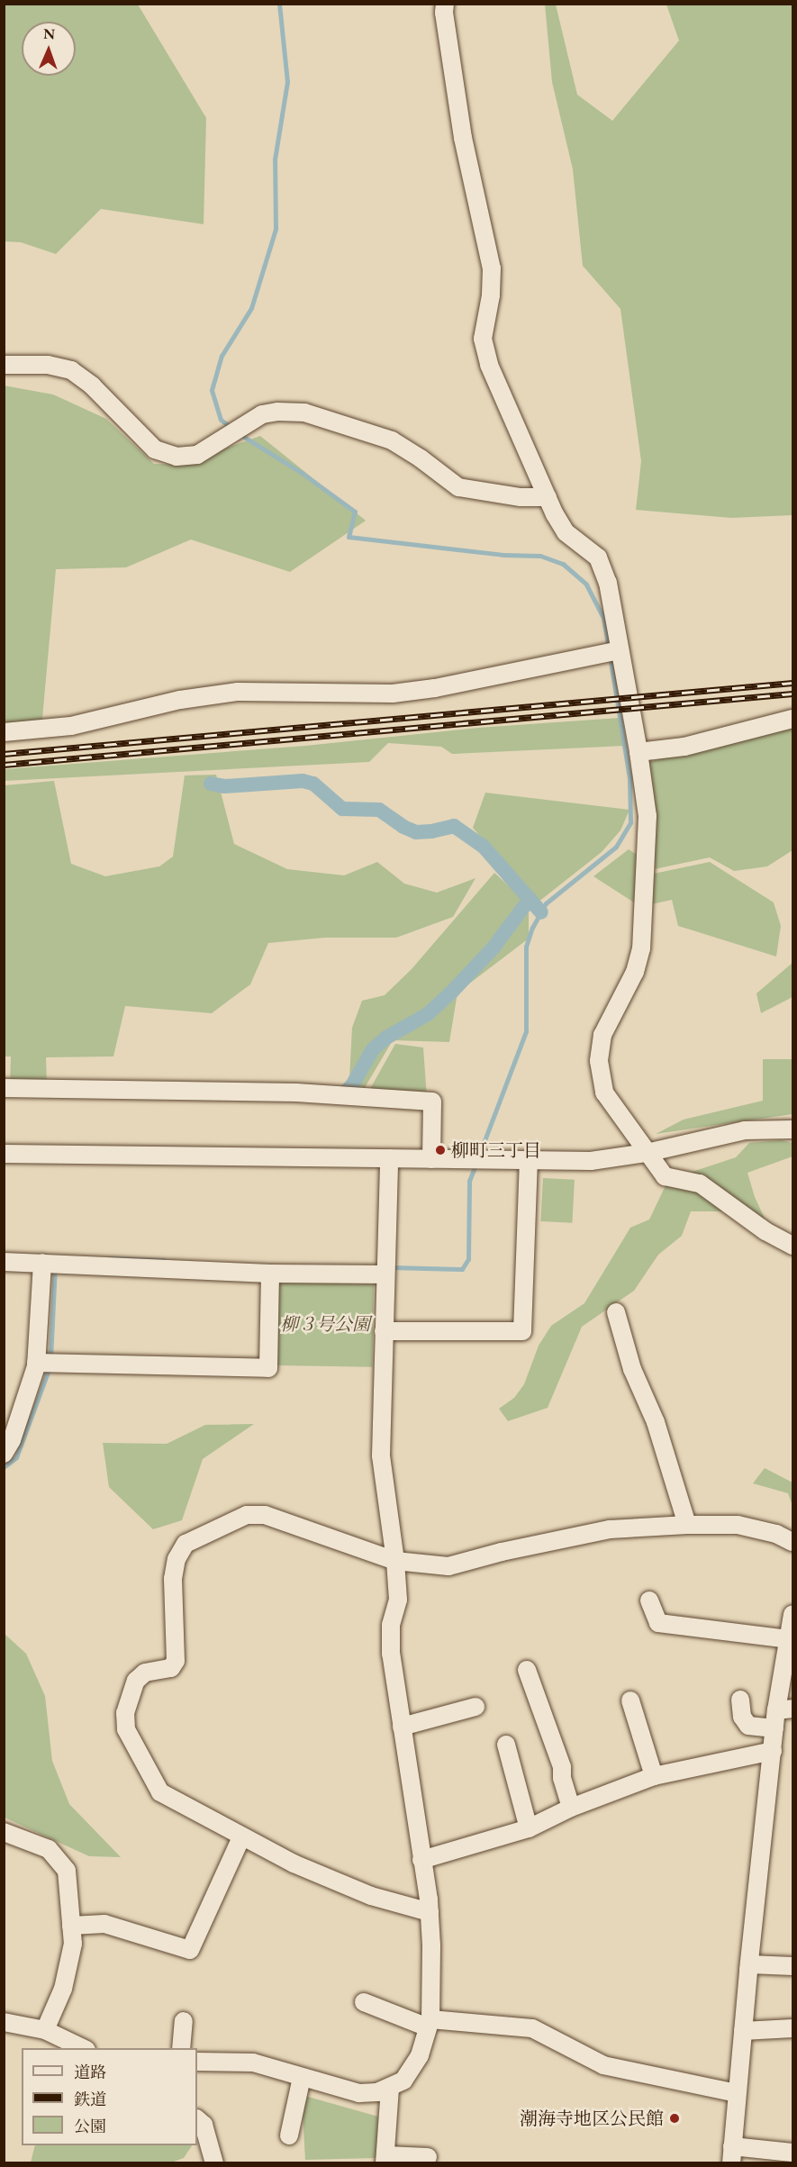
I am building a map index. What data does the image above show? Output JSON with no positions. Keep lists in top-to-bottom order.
{
  "parks": ["柳３号公園"],
  "places": ["柳町三丁目", "潮海寺地区公民館"],
  "legend": ["道路", "鉄道", "公園"],
  "north": "top"
}
